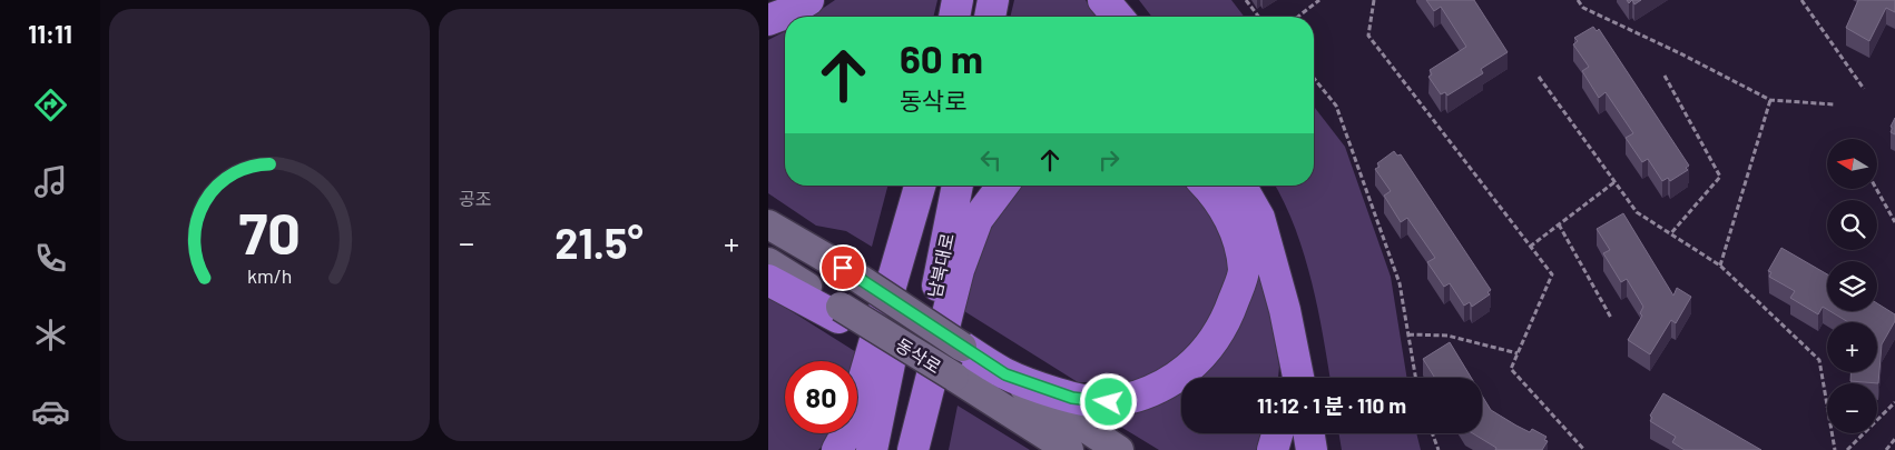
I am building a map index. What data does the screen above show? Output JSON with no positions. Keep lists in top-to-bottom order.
{
  "streets": {
    "highway": ["남북대로"],
    "main road": ["동삭로"]
  },
  "north": "left",
  "page": {
    "tabs": "11:11",
    "tile": "공조",
    "turn": ["60 m", "동삭로"],
    "map_buttons": ["+", "−"],
    "heat": ["−", "21.5°", "+"],
    "limit": "80",
    "trip": "11:12 · 1 분 · 110 m",
    "gauge": ["70", "km/h"]
  }
}
